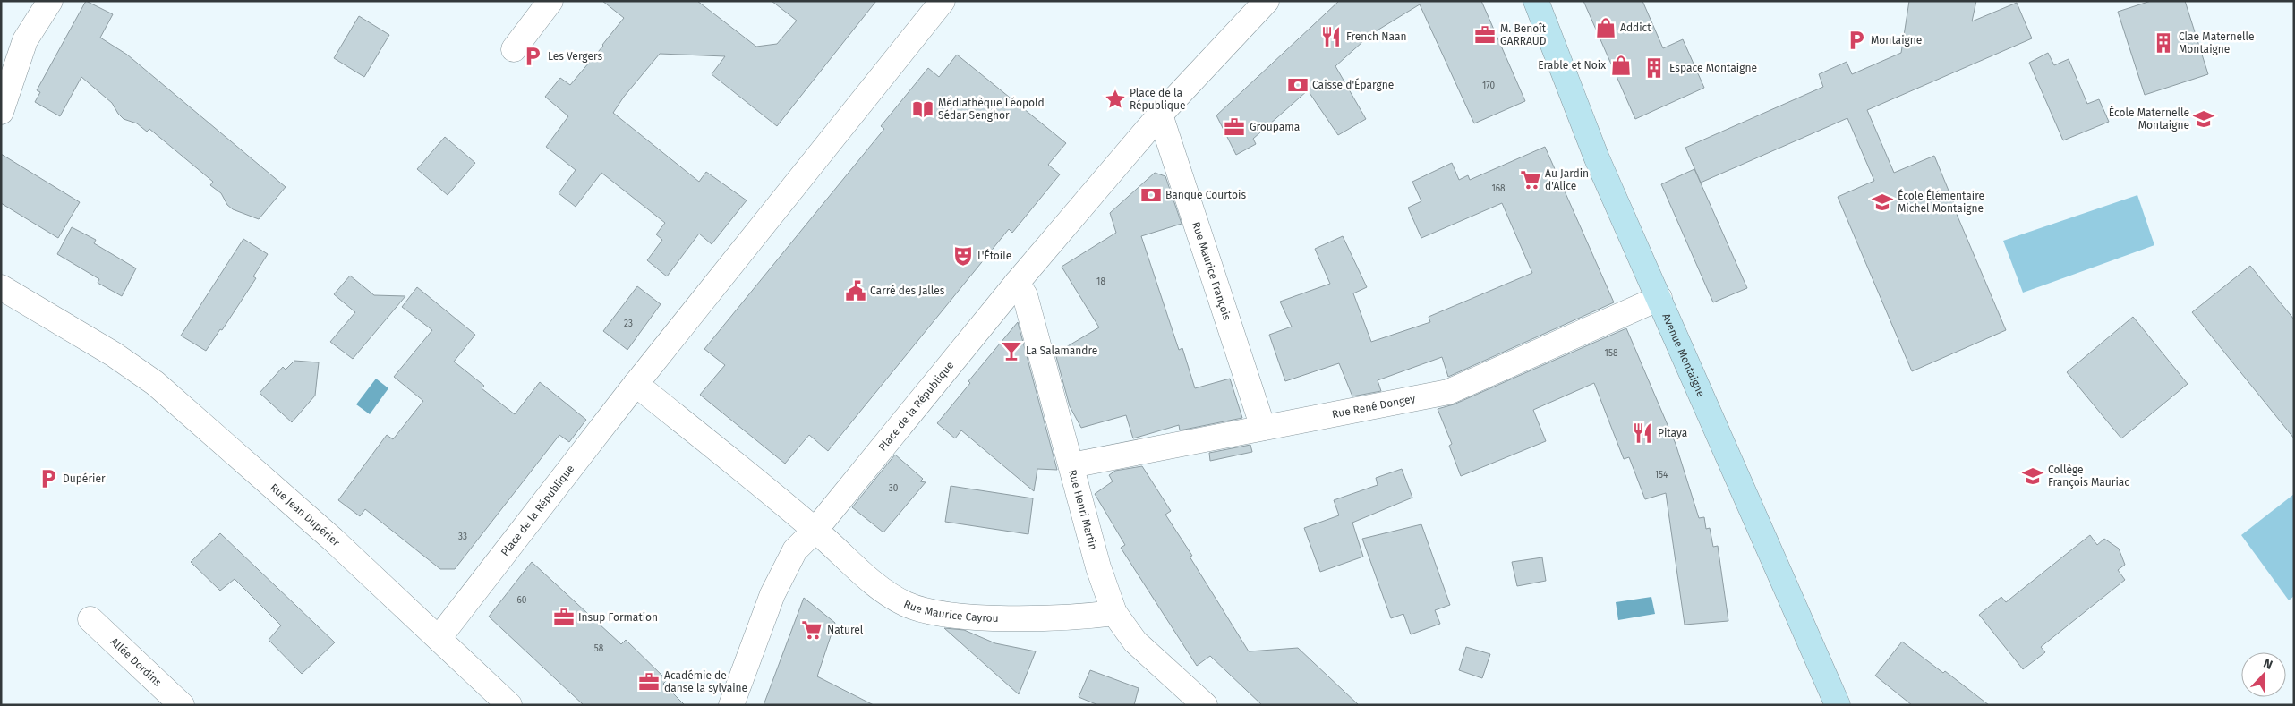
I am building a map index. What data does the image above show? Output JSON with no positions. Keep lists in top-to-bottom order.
{
  "streets": {
    "main road": ["Avenue Montaigne"],
    "street": [
      "Rue Maurice François",
      "Rue René Dongey",
      "Place de la République",
      "Rue Henri Martin",
      "Rue Jean Dupérier",
      "Rue Maurice Cayrou",
      "Allée Dordins"
    ]
  },
  "crossings": [
    ["Rue Maurice François", "Rue René Dongey"],
    ["Rue Maurice François", "Place de la République"],
    ["Avenue Montaigne", "Rue René Dongey"],
    ["Rue René Dongey", "Rue Henri Martin"],
    ["Place de la République", "Rue Henri Martin"],
    ["Place de la République", "Rue Jean Dupérier"],
    ["Place de la République", "Rue Maurice Cayrou"],
    ["Rue Henri Martin", "Rue Maurice Cayrou"]
  ],
  "places": {
    "shop": ["Addict", "Erable et Noix"],
    "office": [
      "M. Benoît GARRAUD",
      "Groupama",
      "Insup Formation",
      "Académie de danse la sylvaine"
    ],
    "restaurant": ["French Naan", "Pitaya"],
    "parking": ["Montaigne", "Les Vergers", "Dupérier"],
    "building": ["Clae Maternelle Montaigne", "Espace Montaigne"],
    "bank": ["Caisse d'Épargne", "Banque Courtois"],
    "place": ["Place de la République"],
    "library": ["Médiathèque Léopold Sédar Senghor"],
    "school or university": ["École Maternelle Montaigne", "École Élémentaire Michel Montaigne", "Collège François Mauriac"],
    "supermarket": ["Au Jardin d'Alice", "Naturel"],
    "theatre": ["L'Étoile"],
    "public building": ["Carré des Jalles"],
    "bar": ["La Salamandre"]
  },
  "house_numbers": [
    "170",
    "168",
    "18",
    "23",
    "158",
    "154",
    "30",
    "33",
    "60",
    "58"
  ],
  "north": "top"
}
